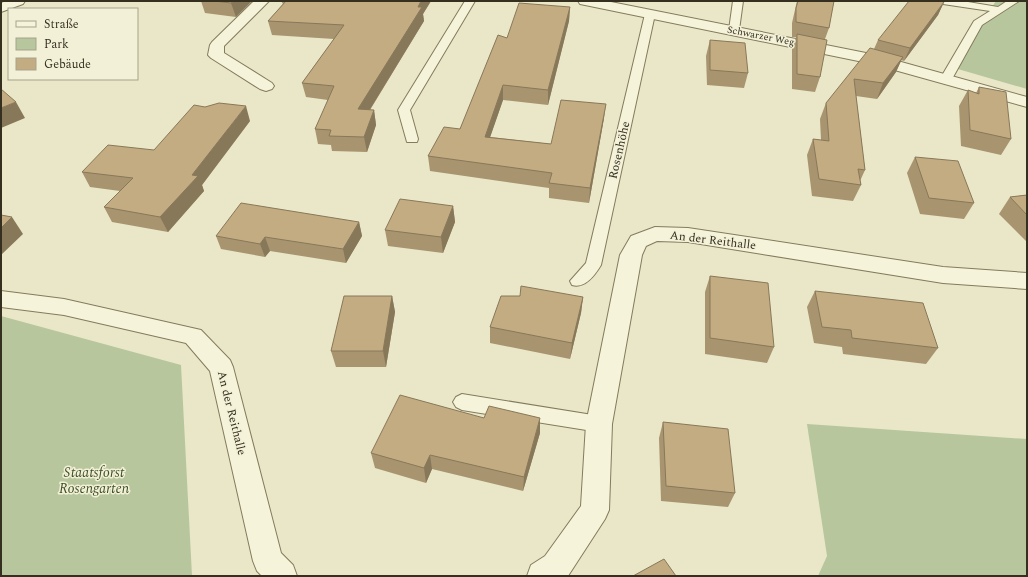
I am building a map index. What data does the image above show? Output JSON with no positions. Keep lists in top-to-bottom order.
{
  "streets": {
    "street": ["Schwarzer Weg", "An der Reithalle"],
    "lane": ["Rosenhöhe"]
  },
  "crossings": [
    ["Schwarzer Weg", "Rosenhöhe"]
  ],
  "parks": ["Staatsforst Rosengarten"],
  "legend": ["Straße", "Park", "Gebäude"]
}
